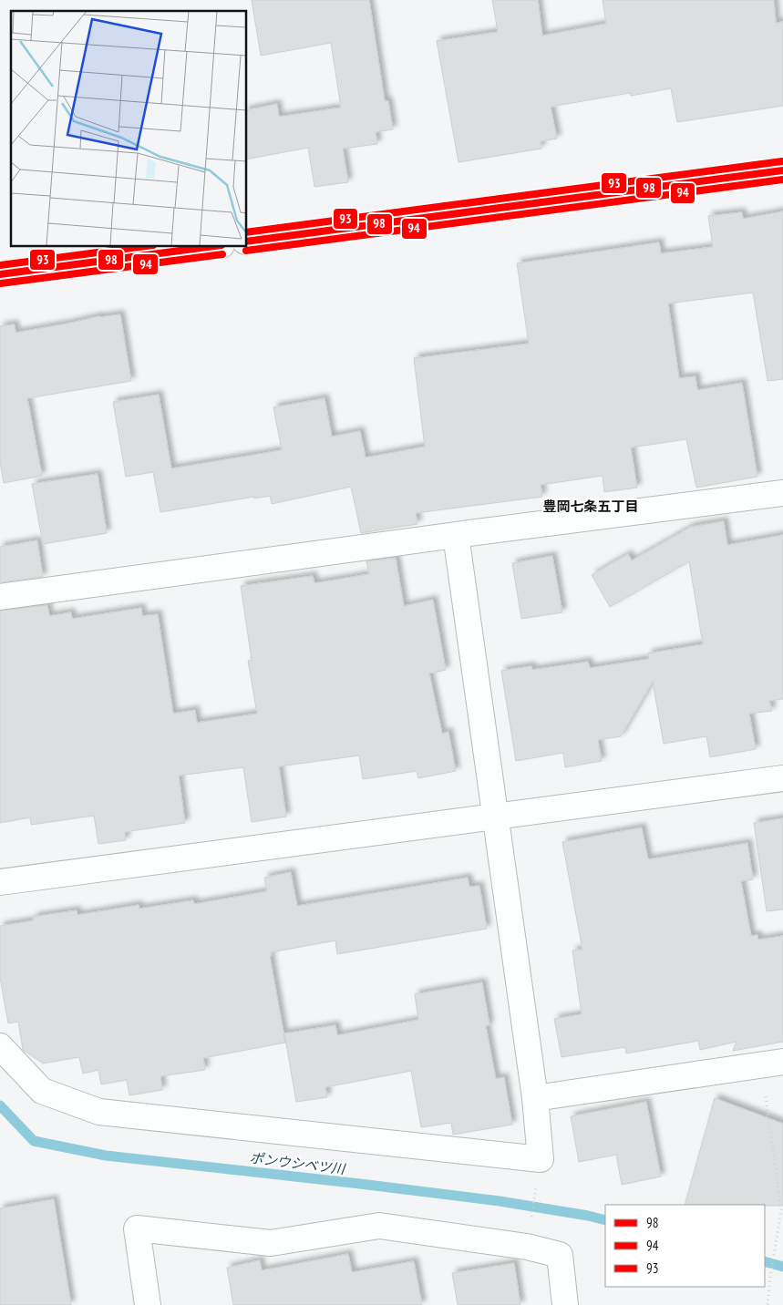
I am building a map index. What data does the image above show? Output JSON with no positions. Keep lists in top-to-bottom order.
{
  "districts": ["豊岡七条五丁目"],
  "water": ["ポンウシベツ川"],
  "lines": ["transit line 93", "transit line 98", "transit line 94"],
  "legend": ["98", "94", "93"]
}
